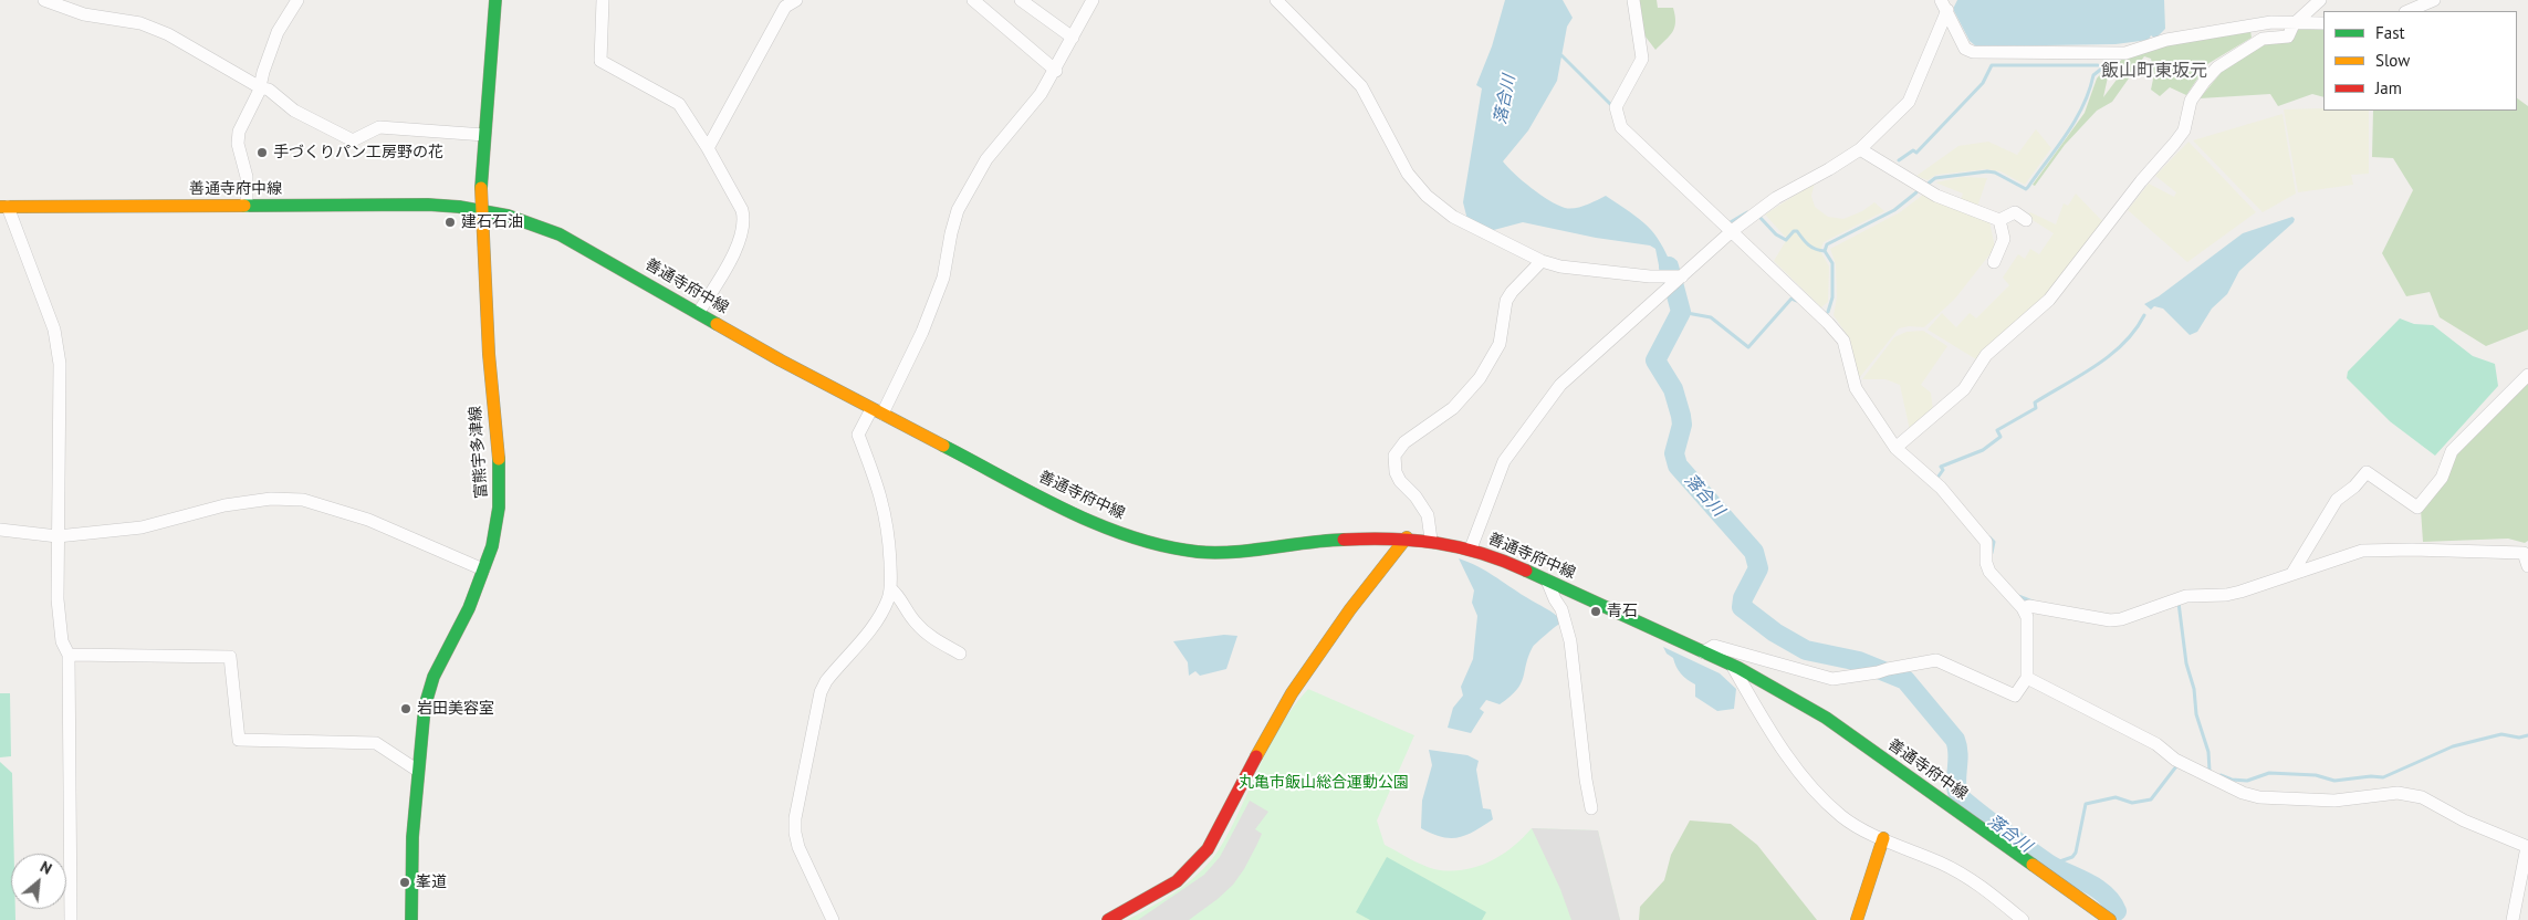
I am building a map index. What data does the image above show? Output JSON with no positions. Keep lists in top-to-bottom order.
{
  "streets": {
    "main road": ["善通寺府中線", "富熊宇多津線"]
  },
  "crossings": [
    ["善通寺府中線", "富熊宇多津線"]
  ],
  "districts": ["飯山町東坂元"],
  "water": ["落合川"],
  "parks": ["丸亀市飯山総合運動公園"],
  "places": [
    "手づくりパン工房野の花",
    "建石石油",
    "青石",
    "岩田美容室",
    "峯道"
  ],
  "legend": ["Fast", "Slow", "Jam"],
  "north": "top right"
}
